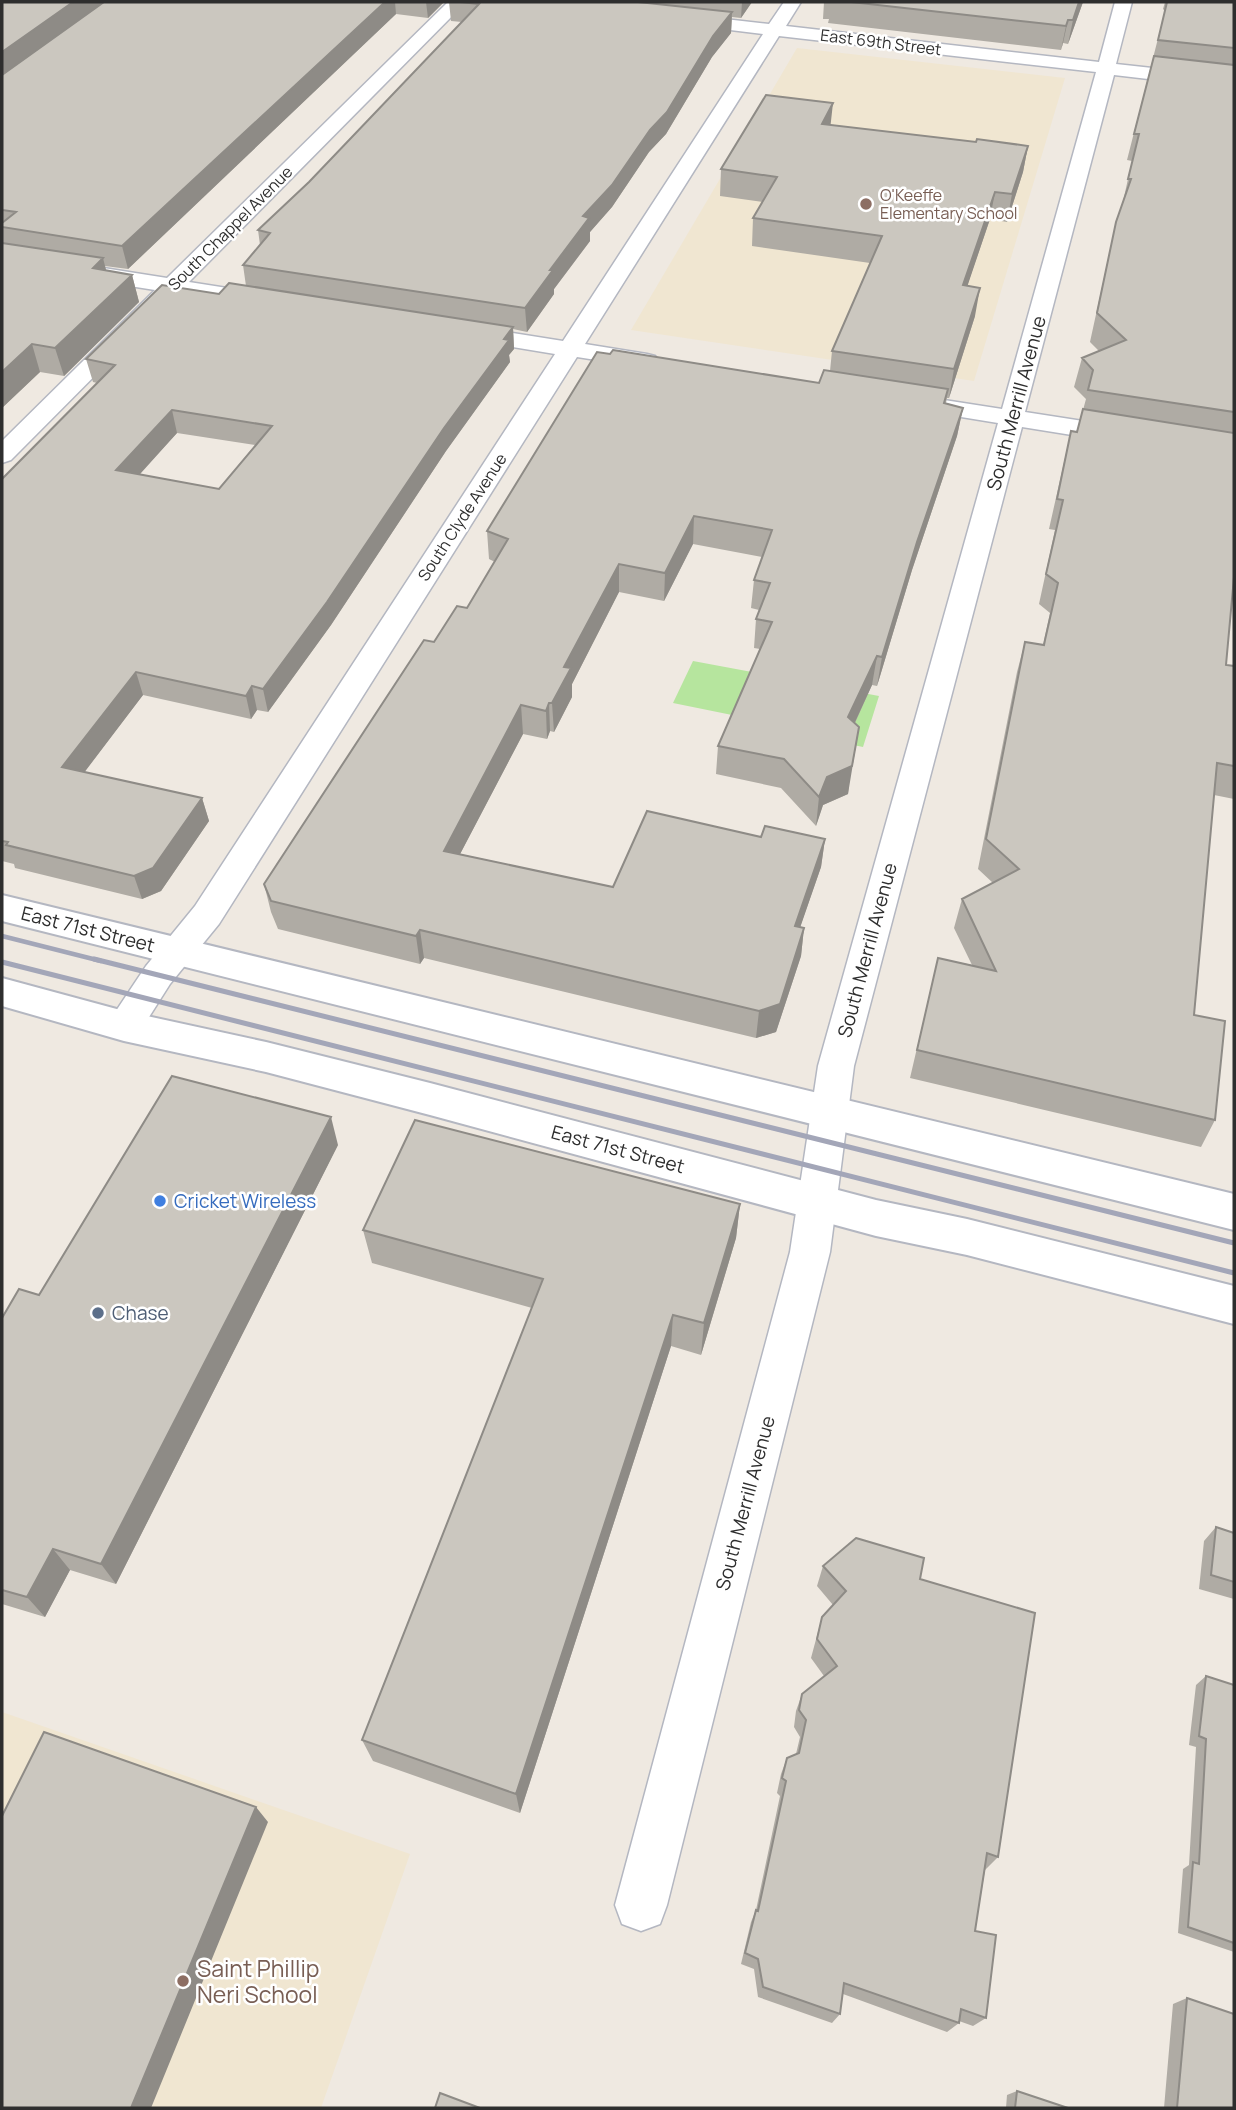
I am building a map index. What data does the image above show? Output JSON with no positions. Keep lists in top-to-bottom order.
{
  "streets": {
    "main road": ["East 71st Street"],
    "street": [
      "East 69th Street",
      "South Chappel Avenue",
      "South Merrill Avenue",
      "South Clyde Avenue"
    ]
  },
  "crossings": [
    ["East 69th Street", "South Merrill Avenue"],
    ["East 69th Street", "South Clyde Avenue"],
    ["South Merrill Avenue", "East 71st Street"],
    ["South Clyde Avenue", "East 71st Street"]
  ],
  "places": [
    "O'Keeffe Elementary School",
    "Cricket Wireless",
    "Chase",
    "Saint Phillip Neri School"
  ]
}
